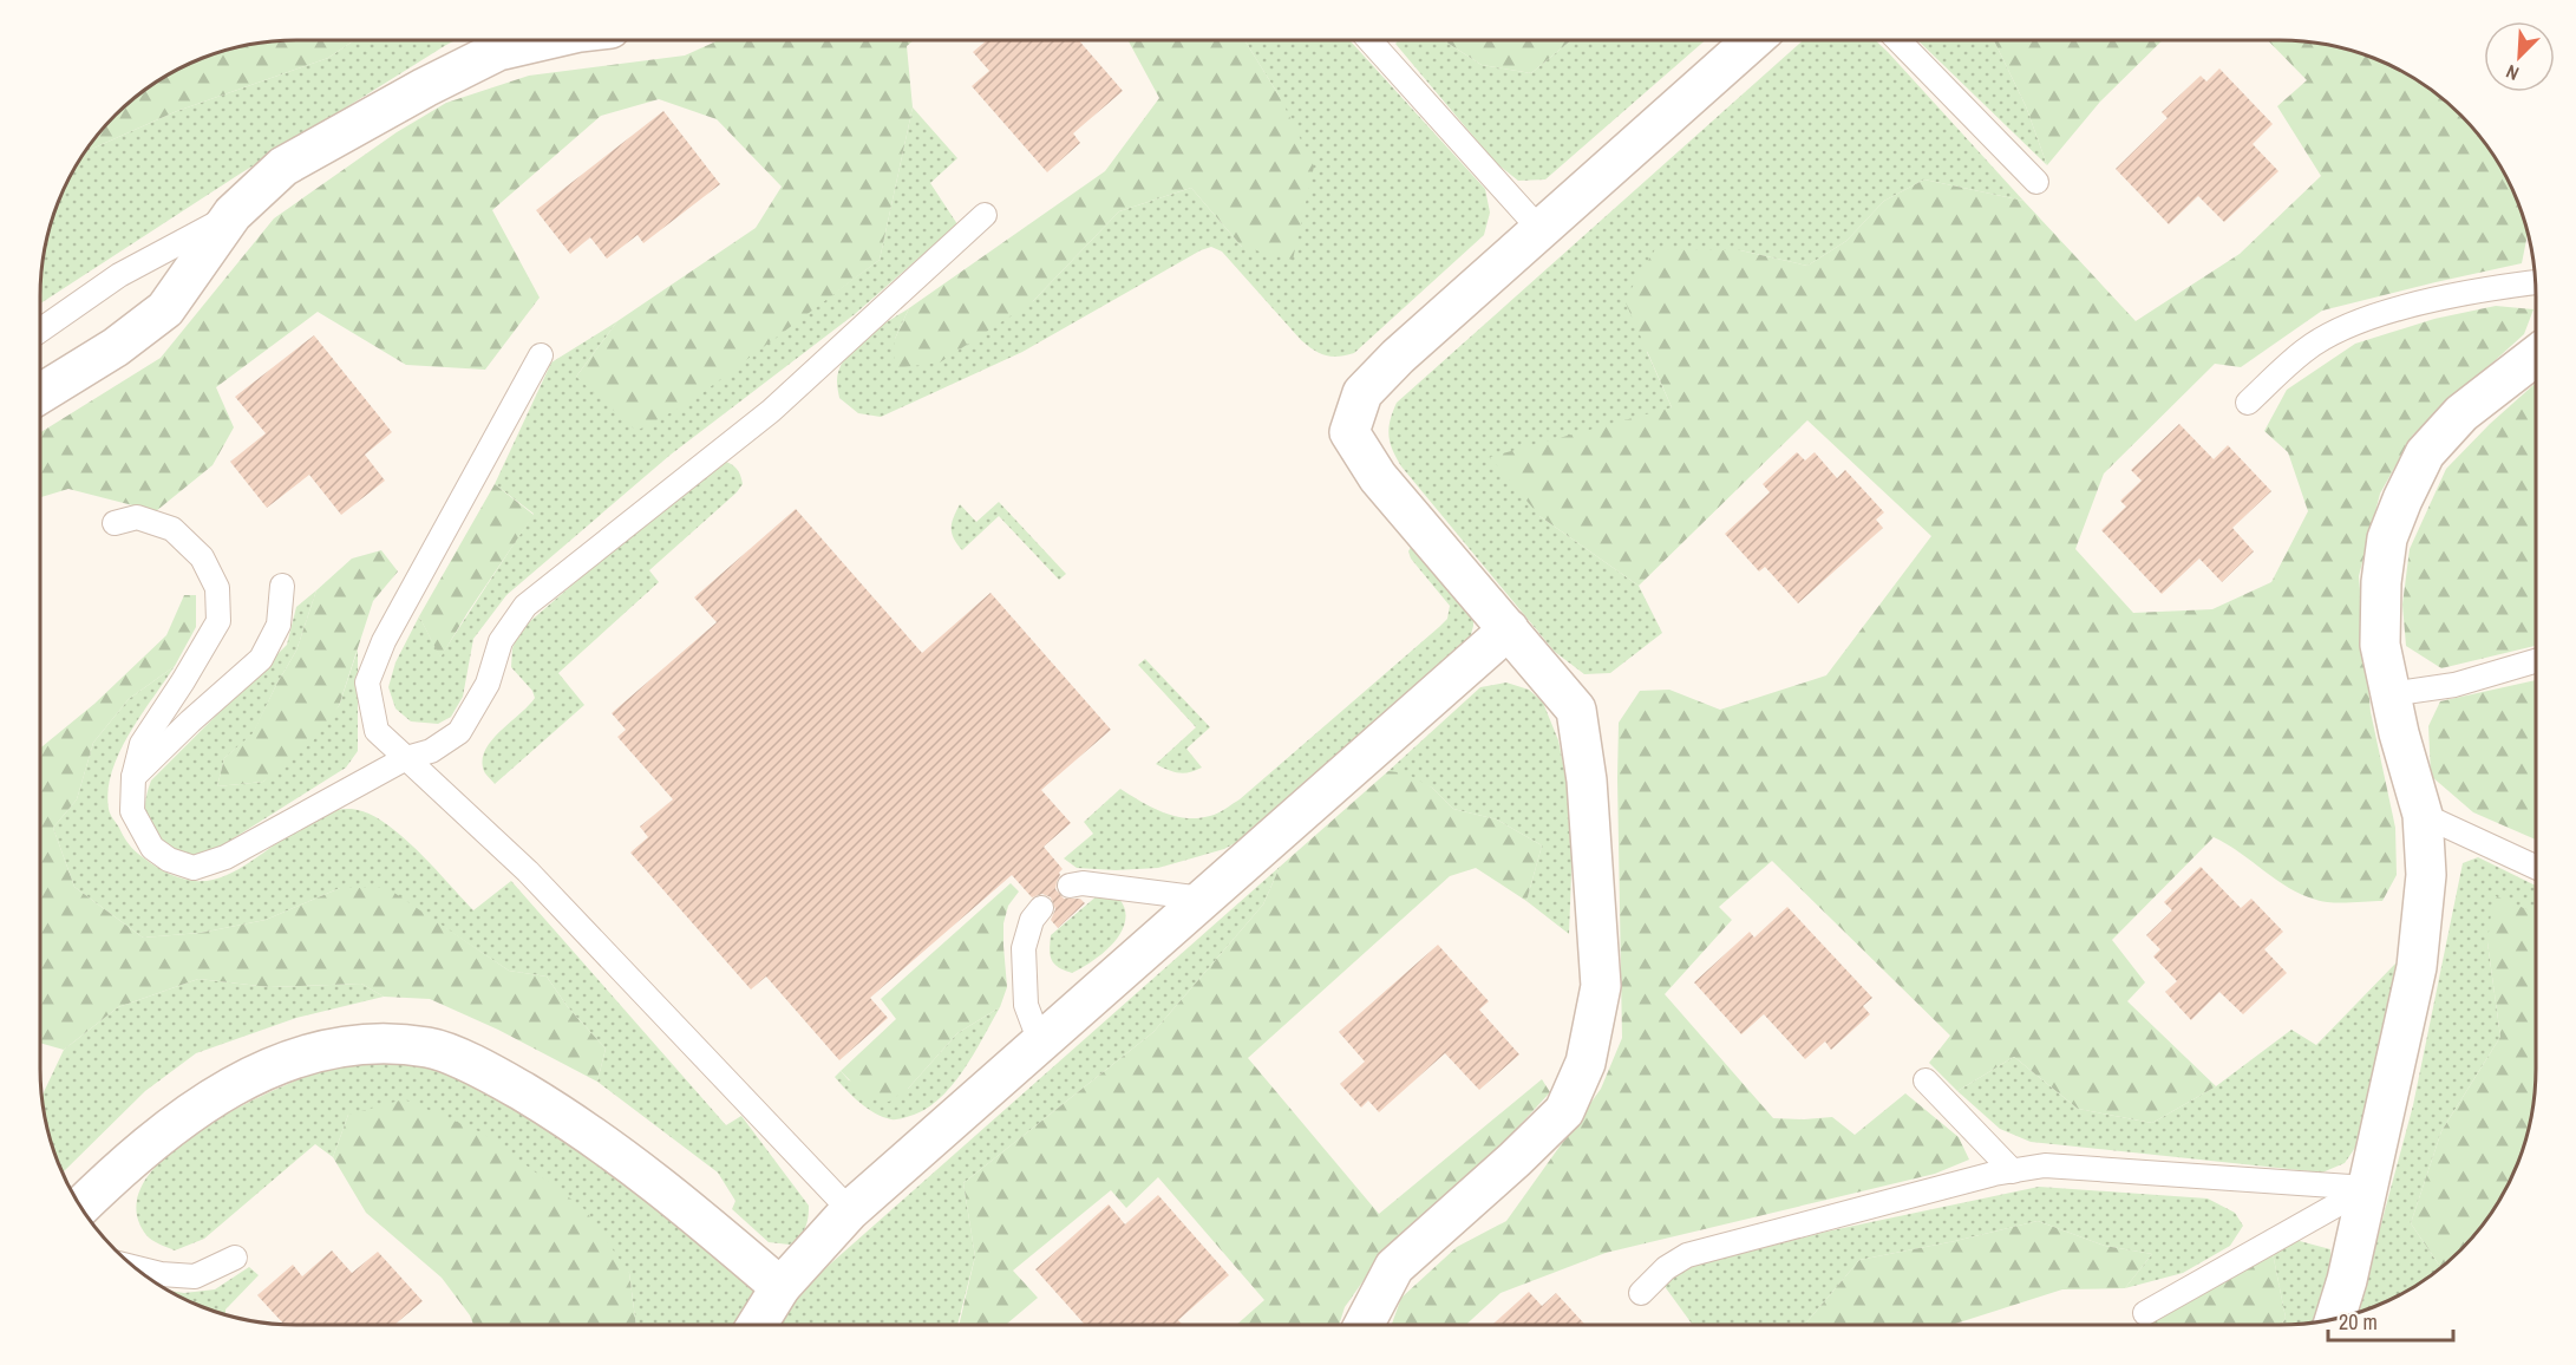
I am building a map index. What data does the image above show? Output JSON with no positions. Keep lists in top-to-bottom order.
{
  "scale_bar": "20 m",
  "north": "bottom left"
}
